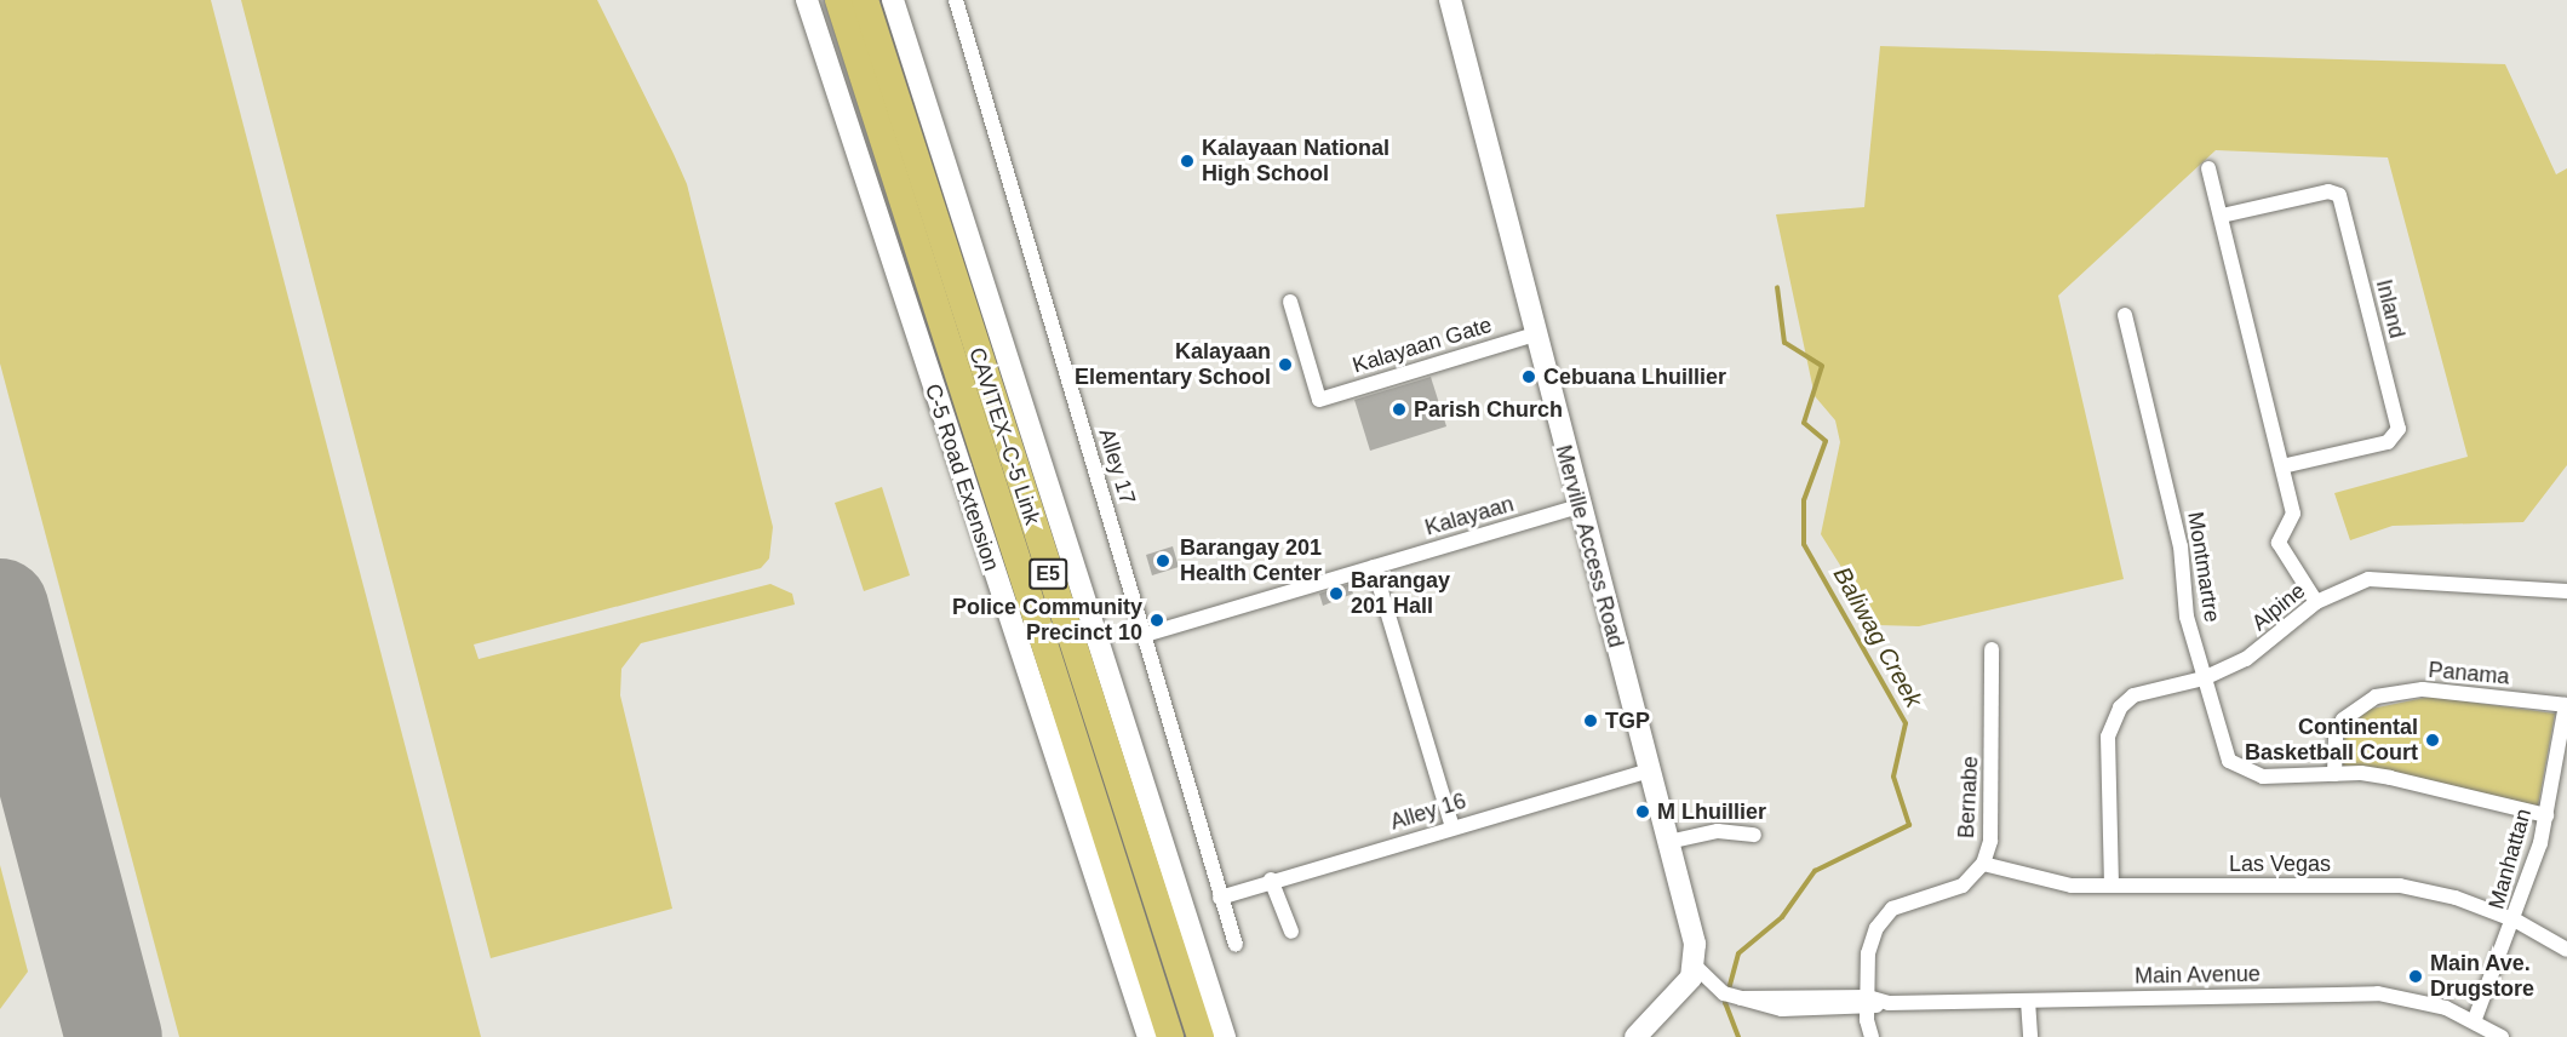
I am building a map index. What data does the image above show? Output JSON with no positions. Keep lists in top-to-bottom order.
{
  "streets": {
    "highway": ["CAVITEX–C-5 Link", "E5"],
    "main road": ["C-5 Road Extension", "Merville Access Road"],
    "street": [
      "Inland",
      "Kalayaan Gate",
      "Alley 17",
      "Kalayaan",
      "Montmartre",
      "Alpine",
      "Panama",
      "Bernabe",
      "Alley 16",
      "Manhattan",
      "Las Vegas",
      "Main Avenue"
    ]
  },
  "crossings": [
    ["Kalayaan Gate", "Merville Access Road"],
    ["Alley 17", "Kalayaan"],
    ["Alley 17", "Alley 16"],
    ["Kalayaan", "Merville Access Road"],
    ["Merville Access Road", "Alley 16"],
    ["Merville Access Road", "Main Avenue"],
    ["Montmartre", "Alpine"],
    ["Montmartre", "Panama"],
    ["Montmartre", "Manhattan"],
    ["Alpine", "Las Vegas"],
    ["Panama", "Manhattan"],
    ["Bernabe", "Las Vegas"],
    ["Bernabe", "Main Avenue"],
    ["Manhattan", "Las Vegas"],
    ["Manhattan", "Main Avenue"]
  ],
  "water": ["Baliwag Creek"],
  "places": [
    "Kalayaan National High School",
    "Kalayaan Elementary School",
    "Cebuana Lhuillier",
    "Parish Church",
    "Barangay 201 Health Center",
    "Barangay 201 Hall",
    "Police Community Precinct 10",
    "TGP",
    "Continental Basketball Court",
    "M Lhuillier",
    "Main Ave. Drugstore"
  ]
}
